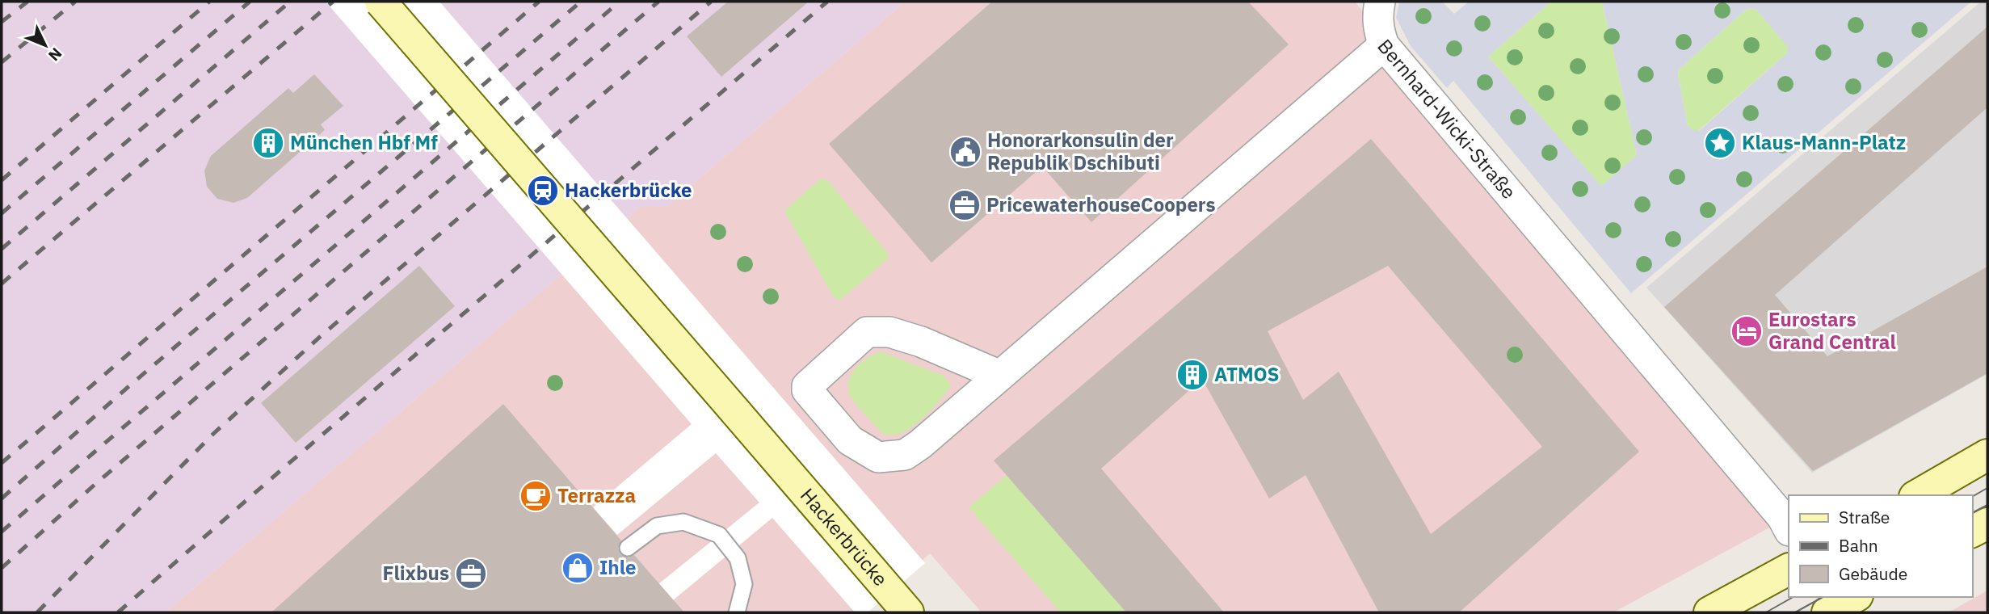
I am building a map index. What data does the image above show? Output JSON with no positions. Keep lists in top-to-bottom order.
{
  "streets": {
    "street": ["Bernhard-Wicki-Straße", "Hackerbrücke"]
  },
  "places": {
    "building": ["München Hbf Mf", "ATMOS"],
    "place": ["Klaus-Mann-Platz"],
    "public building": ["Honorarkonsulin der Republik Dschibuti"],
    "station": ["Hackerbrücke"],
    "office": ["PricewaterhouseCoopers", "Flixbus"],
    "hotel": ["Eurostars Grand Central"],
    "cafe": ["Terrazza"],
    "shop": ["Ihle"]
  },
  "legend": ["Straße", "Bahn", "Gebäude"],
  "north": "bottom right"
}
